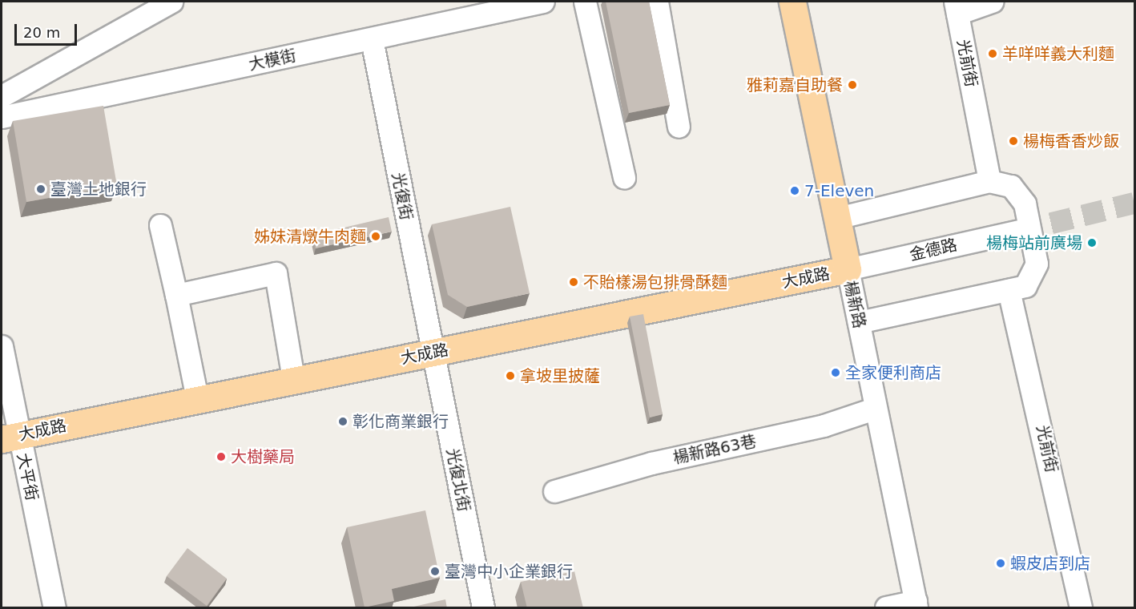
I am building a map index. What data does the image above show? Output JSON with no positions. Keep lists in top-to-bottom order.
{
  "streets": {
    "main road": ["大成路", "楊新路"],
    "street": [
      "大模街",
      "光前街",
      "光復街",
      "金德路",
      "楊新路63巷",
      "大平街",
      "光復北街"
    ]
  },
  "crossings": [
    ["大模街", "光復街"],
    ["光復街", "大成路"],
    ["光復街", "光復北街"],
    ["金德路", "大成路"],
    ["金德路", "楊新路"],
    ["大成路", "楊新路"],
    ["大成路", "大平街"],
    ["大成路", "光復北街"],
    ["楊新路", "楊新路63巷"]
  ],
  "places": [
    "羊咩咩義大利麵",
    "雅莉嘉自助餐",
    "楊梅香香炒飯",
    "臺灣土地銀行",
    "7-Eleven",
    "姊妹清燉牛肉麵",
    "楊梅站前廣場",
    "不貽樣湯包排骨酥麵",
    "全家便利商店",
    "拿坡里披薩",
    "彰化商業銀行",
    "大樹藥局",
    "蝦皮店到店",
    "臺灣中小企業銀行"
  ],
  "scale_bar": "20 m"
}
